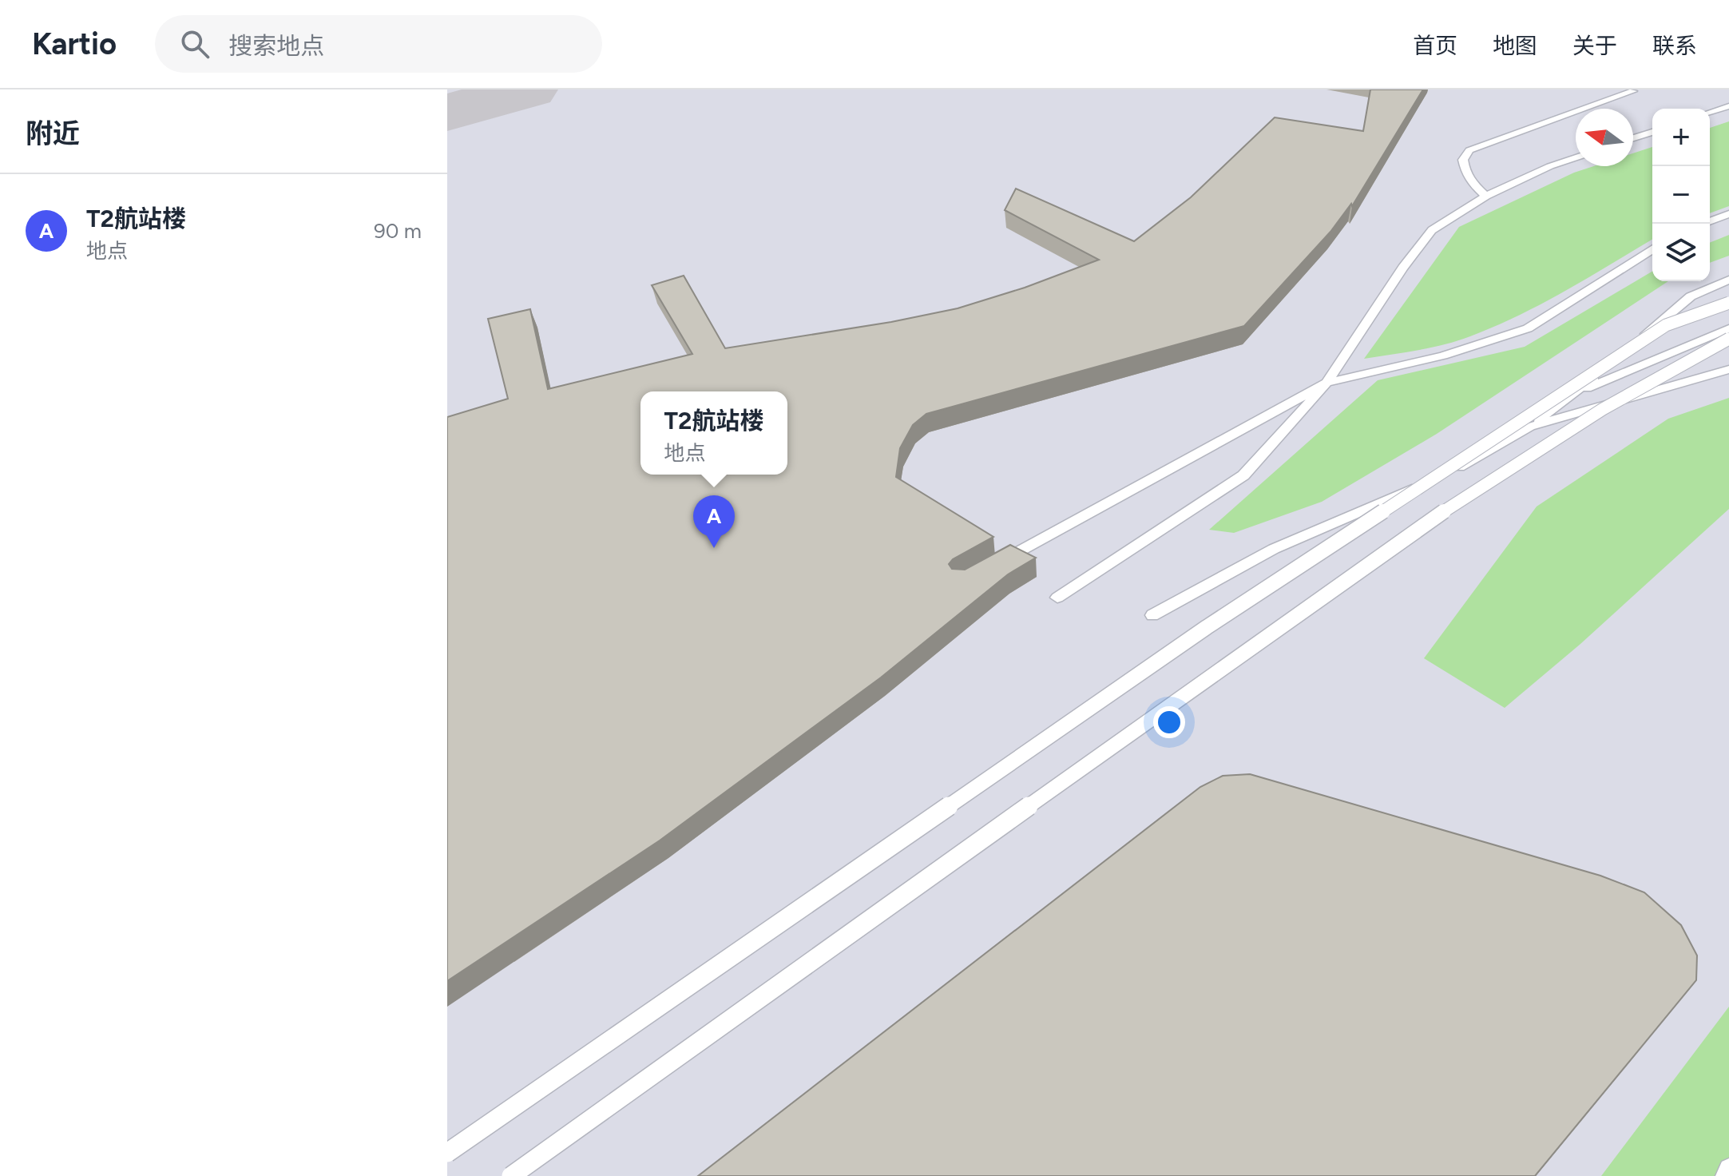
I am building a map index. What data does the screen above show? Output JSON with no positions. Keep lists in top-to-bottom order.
{
  "north": "left",
  "page": {
    "header": "Kartio",
    "search": "搜索地点",
    "nav": [
      "首页",
      "地图",
      "关于",
      "联系"
    ],
    "heading": "附近",
    "map_buttons": ["+", "−"],
    "list": [
      {
        "mark": "A",
        "name": "T2航站楼",
        "note": "地点",
        "value": "90 m"
      }
    ],
    "popup": ["T2航站楼", "地点"],
    "pins": "A"
  }
}
